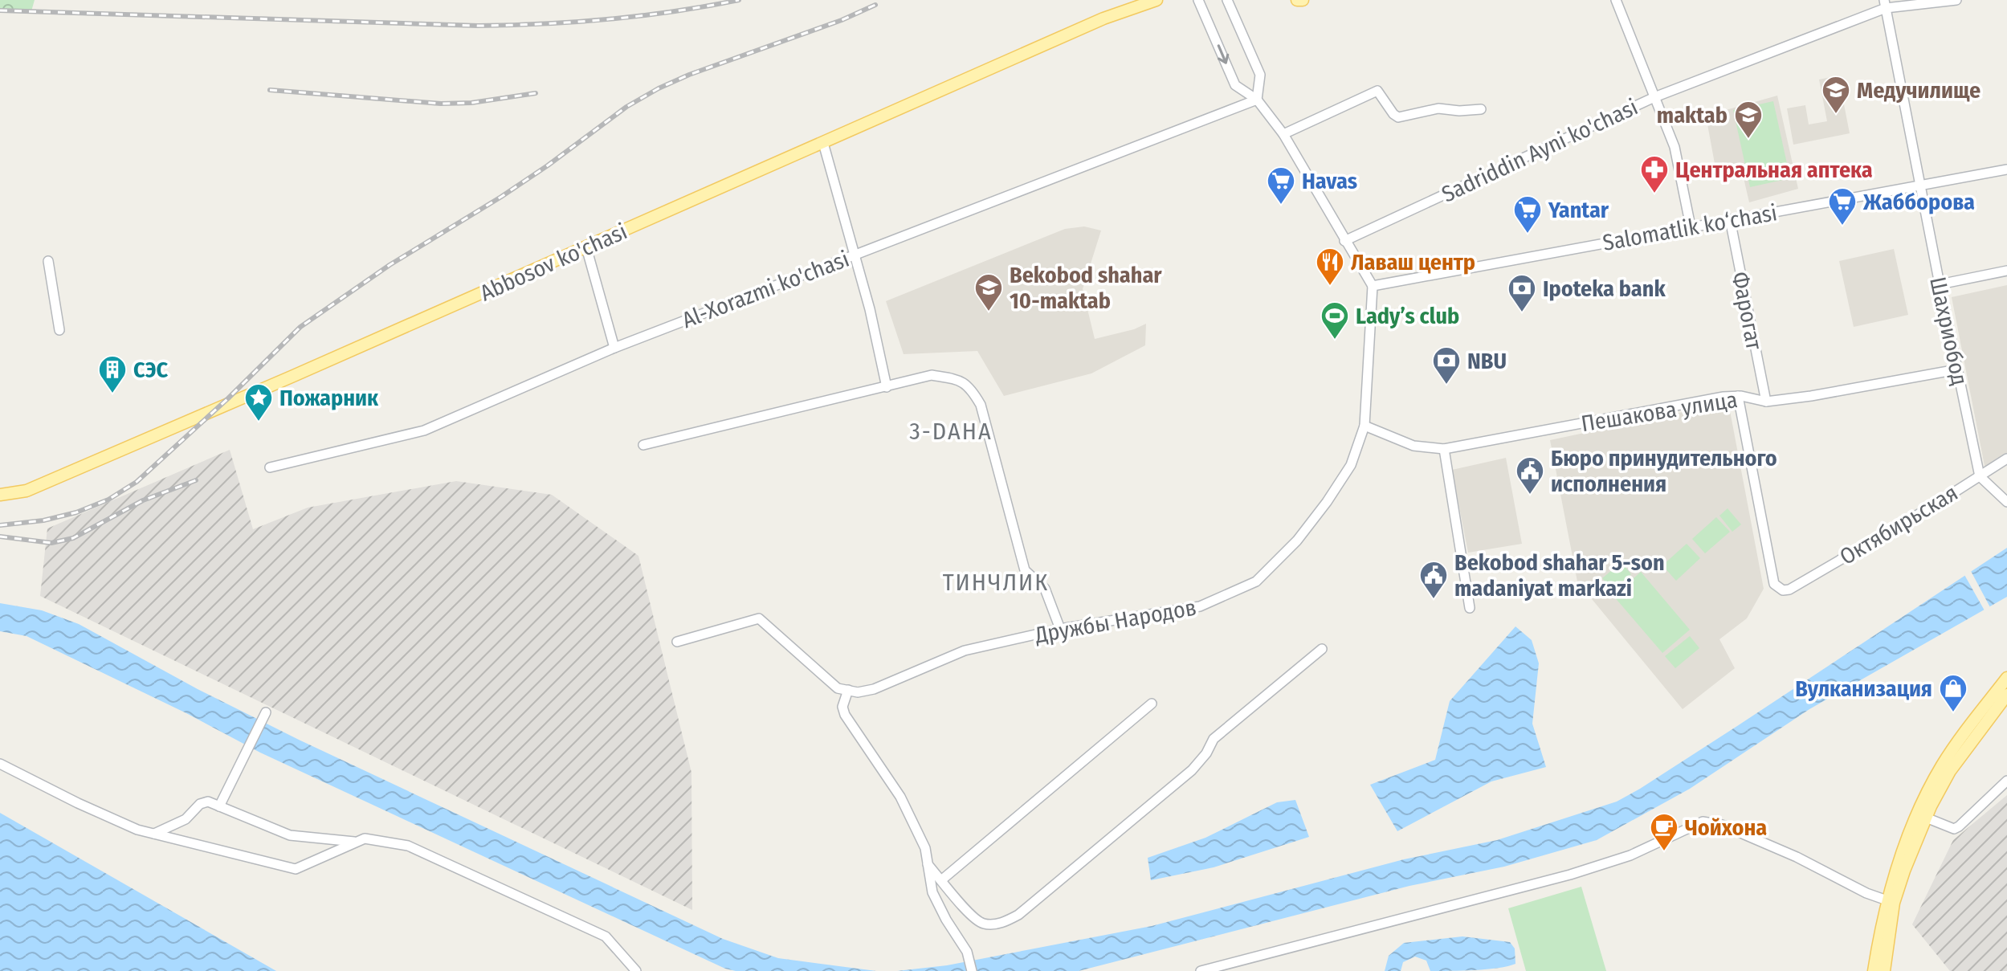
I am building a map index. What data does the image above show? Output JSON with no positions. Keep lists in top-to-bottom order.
{
  "streets": {
    "main road": ["Abbosov ko'chasi"],
    "street": [
      "Sadriddin Ayni ko'chasi",
      "Salomatlik ko‘chasi",
      "Al-Xorazmi ko'chasi",
      "Фарогат",
      "Шахриобод",
      "Пешакова улица",
      "Октябирьская",
      "Дружбы Народов"
    ]
  },
  "crossings": [
    ["Sadriddin Ayni ko'chasi", "Шахриобод"],
    ["Salomatlik ko‘chasi", "Фарогат"],
    ["Salomatlik ko‘chasi", "Шахриобод"],
    ["Salomatlik ko‘chasi", "Дружбы Народов"],
    ["Фарогат", "Пешакова улица"],
    ["Шахриобод", "Пешакова улица"],
    ["Шахриобод", "Октябирьская"],
    ["Пешакова улица", "Октябирьская"],
    ["Пешакова улица", "Дружбы Народов"]
  ],
  "districts": ["3-DAHA", "ТИНЧЛИК"],
  "places": {
    "school or university": ["Медучилище", "maktab", "Bekobod shahar 10-maktab"],
    "pharmacy": ["Центральная аптека"],
    "supermarket": ["Havas", "Жабборова", "Yantar"],
    "restaurant": ["Лаваш центр"],
    "bank": ["Ipoteka bank", "NBU"],
    "sports": ["Lady’s club"],
    "building": ["СЭС"],
    "place": ["Пожарник"],
    "public building": ["Бюро принудительного исполнения", "Bekobod shahar 5-son madaniyat markazi"],
    "shop": ["Вулканизация"],
    "cafe": ["Чойхона"]
  }
}
